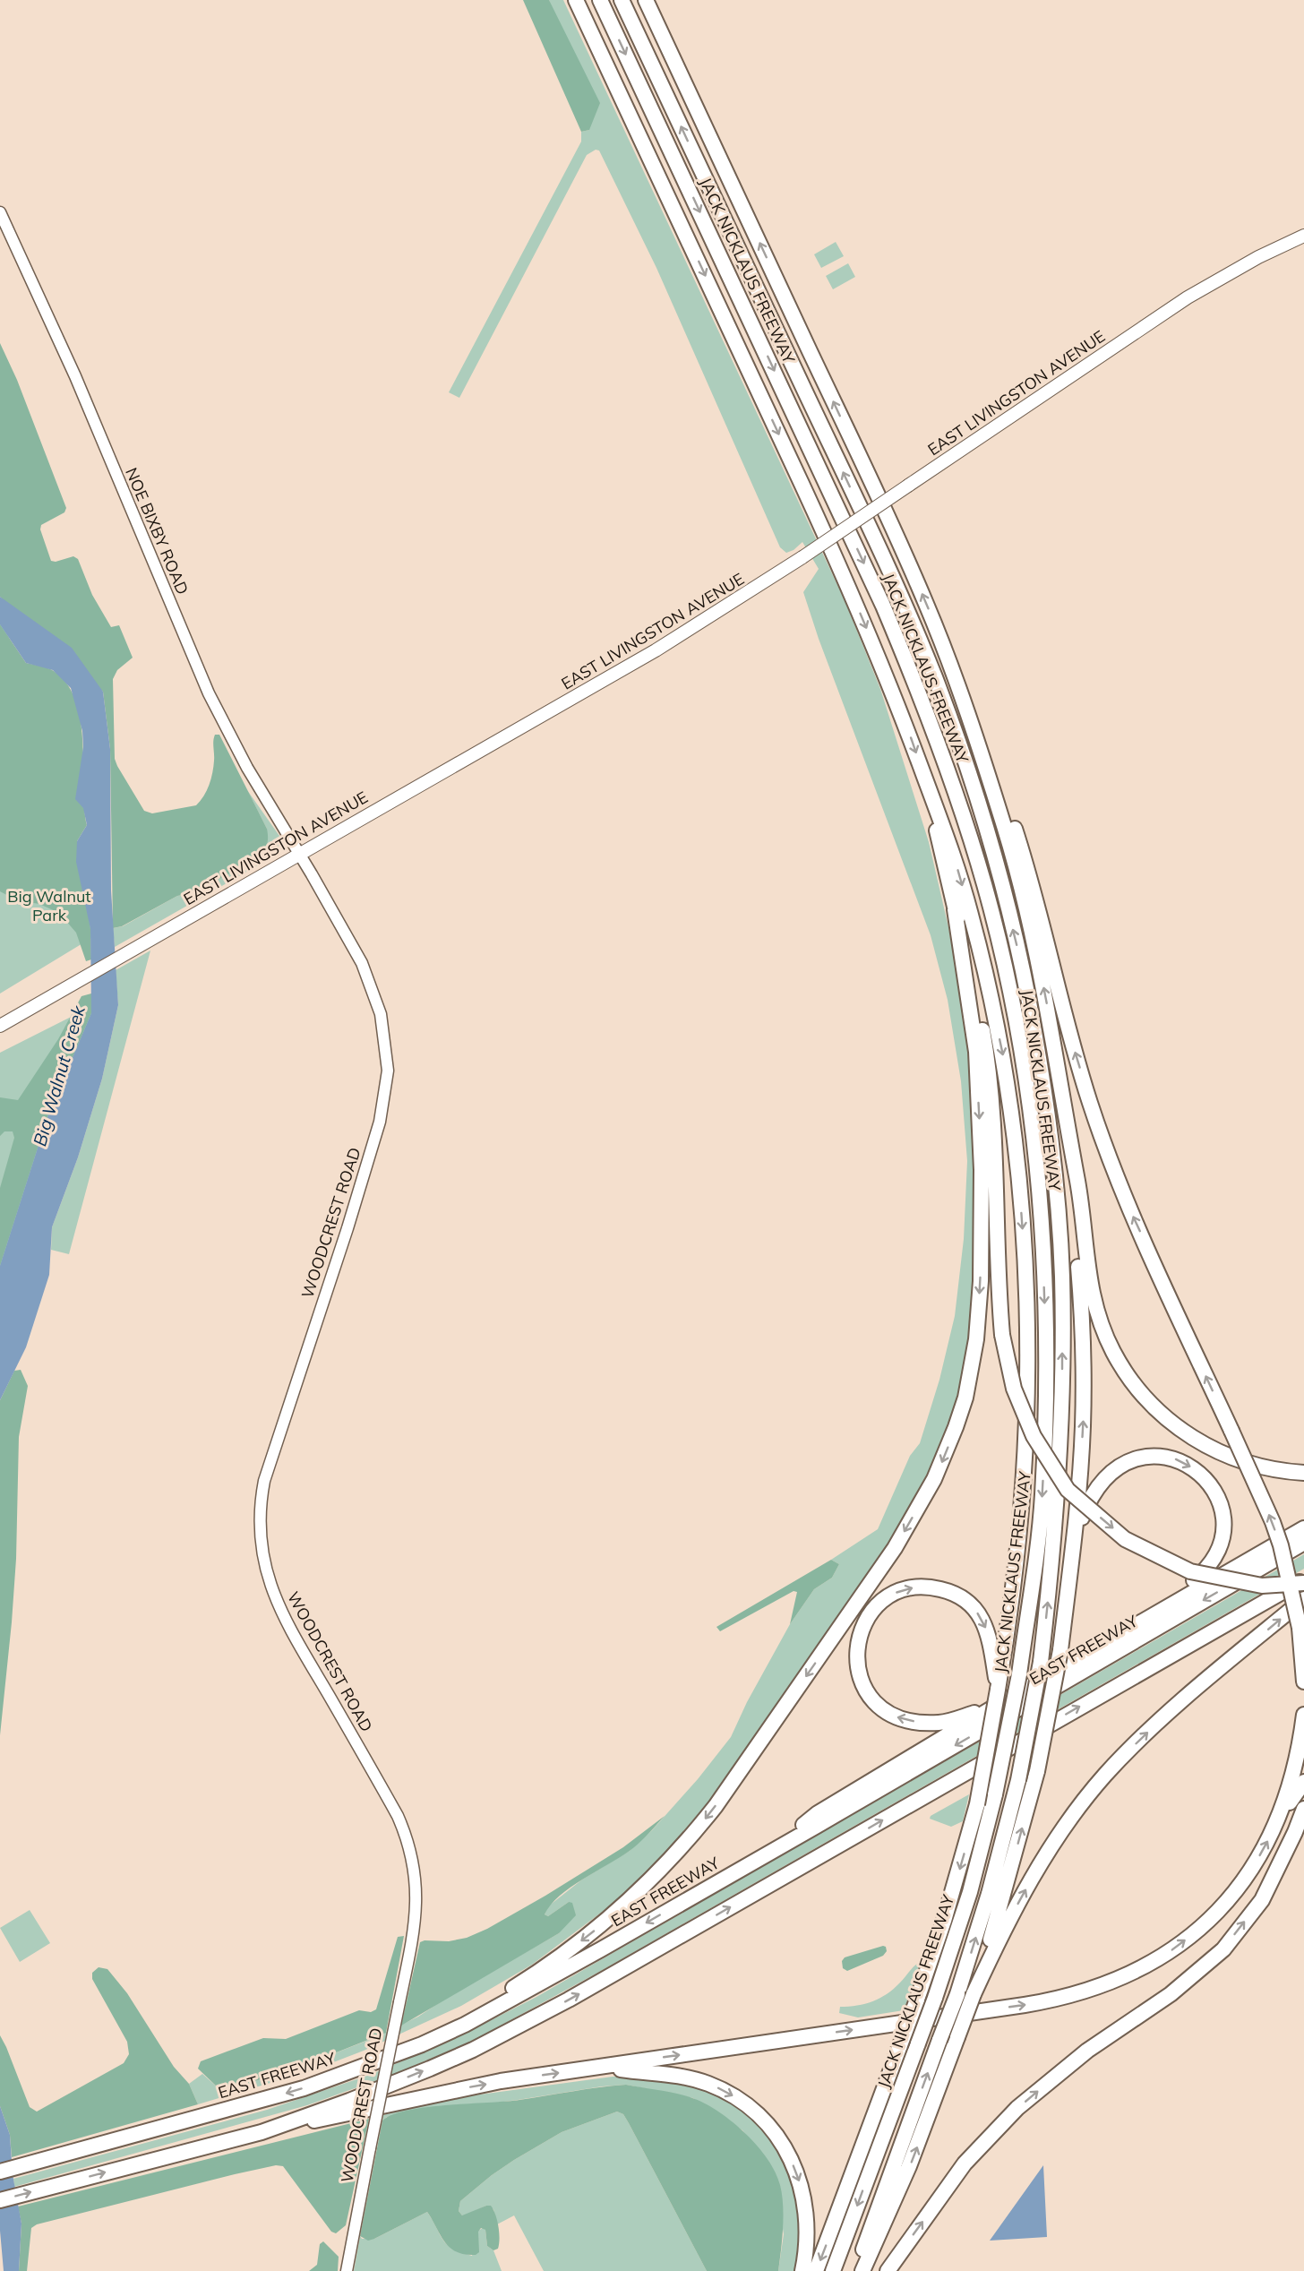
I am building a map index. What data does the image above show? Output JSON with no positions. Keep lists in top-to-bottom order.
{
  "streets": {
    "highway": ["JACK NICKLAUS FREEWAY", "EAST FREEWAY"],
    "main road": ["EAST LIVINGSTON AVENUE"],
    "street": ["NOE BIXBY ROAD", "WOODCREST ROAD"]
  },
  "crossings": [
    ["EAST LIVINGSTON AVENUE", "NOE BIXBY ROAD"],
    ["EAST LIVINGSTON AVENUE", "WOODCREST ROAD"],
    ["NOE BIXBY ROAD", "WOODCREST ROAD"]
  ],
  "water": ["Big Walnut Creek"],
  "parks": ["Big Walnut Park"]
}
